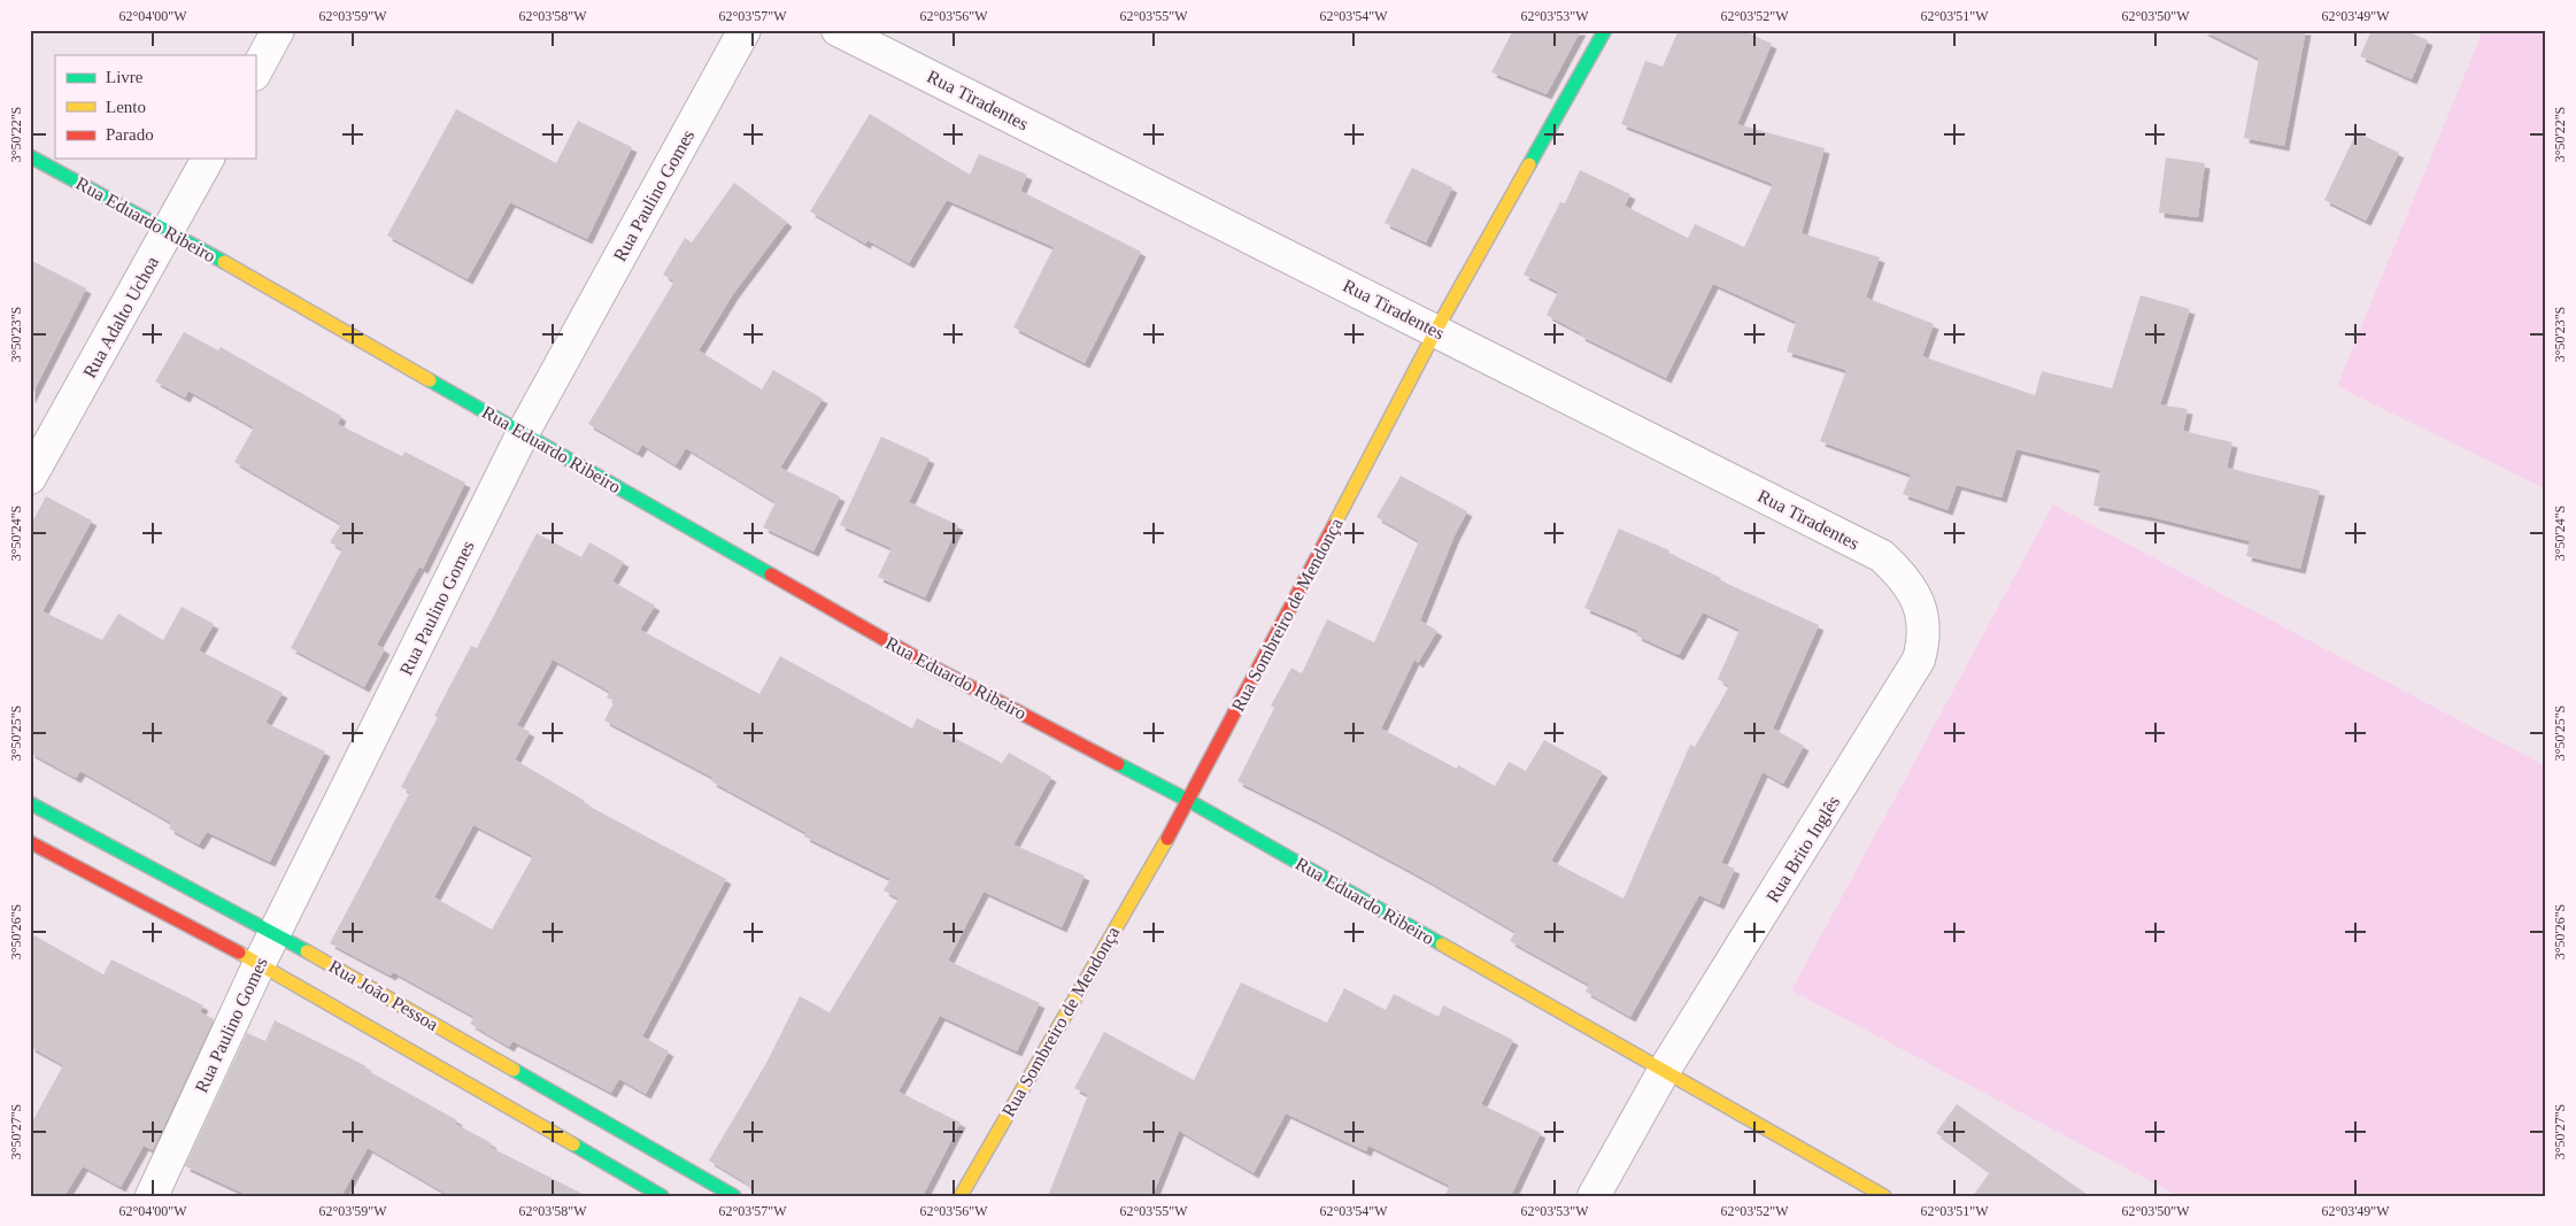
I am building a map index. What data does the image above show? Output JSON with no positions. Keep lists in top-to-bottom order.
{
  "streets": {
    "street": [
      "Rua Tiradentes",
      "Rua Paulino Gomes",
      "Rua Eduardo Ribeiro",
      "Rua Adalto Uchoa",
      "Rua Sombreiro de Mendonça",
      "Rua Brito Inglês",
      "Rua João Pessoa"
    ]
  },
  "crossings": [
    ["Rua Tiradentes", "Rua Sombreiro de Mendonça"],
    ["Rua Tiradentes", "Rua Brito Inglês"],
    ["Rua Paulino Gomes", "Rua Eduardo Ribeiro"],
    ["Rua Paulino Gomes", "Rua João Pessoa"],
    ["Rua Eduardo Ribeiro", "Rua Adalto Uchoa"],
    ["Rua Eduardo Ribeiro", "Rua Sombreiro de Mendonça"],
    ["Rua Eduardo Ribeiro", "Rua Brito Inglês"]
  ],
  "legend": ["Livre", "Lento", "Parado"],
  "coordinates": [
    "62°04'00\"W",
    "62°03'59\"W",
    "62°03'58\"W",
    "62°03'57\"W",
    "62°03'56\"W",
    "62°03'55\"W",
    "62°03'54\"W",
    "62°03'53\"W",
    "62°03'52\"W",
    "62°03'51\"W",
    "62°03'50\"W",
    "62°03'49\"W",
    "3°50'22\"S",
    "3°50'23\"S",
    "3°50'24\"S",
    "3°50'25\"S",
    "3°50'26\"S",
    "3°50'27\"S"
  ]
}
